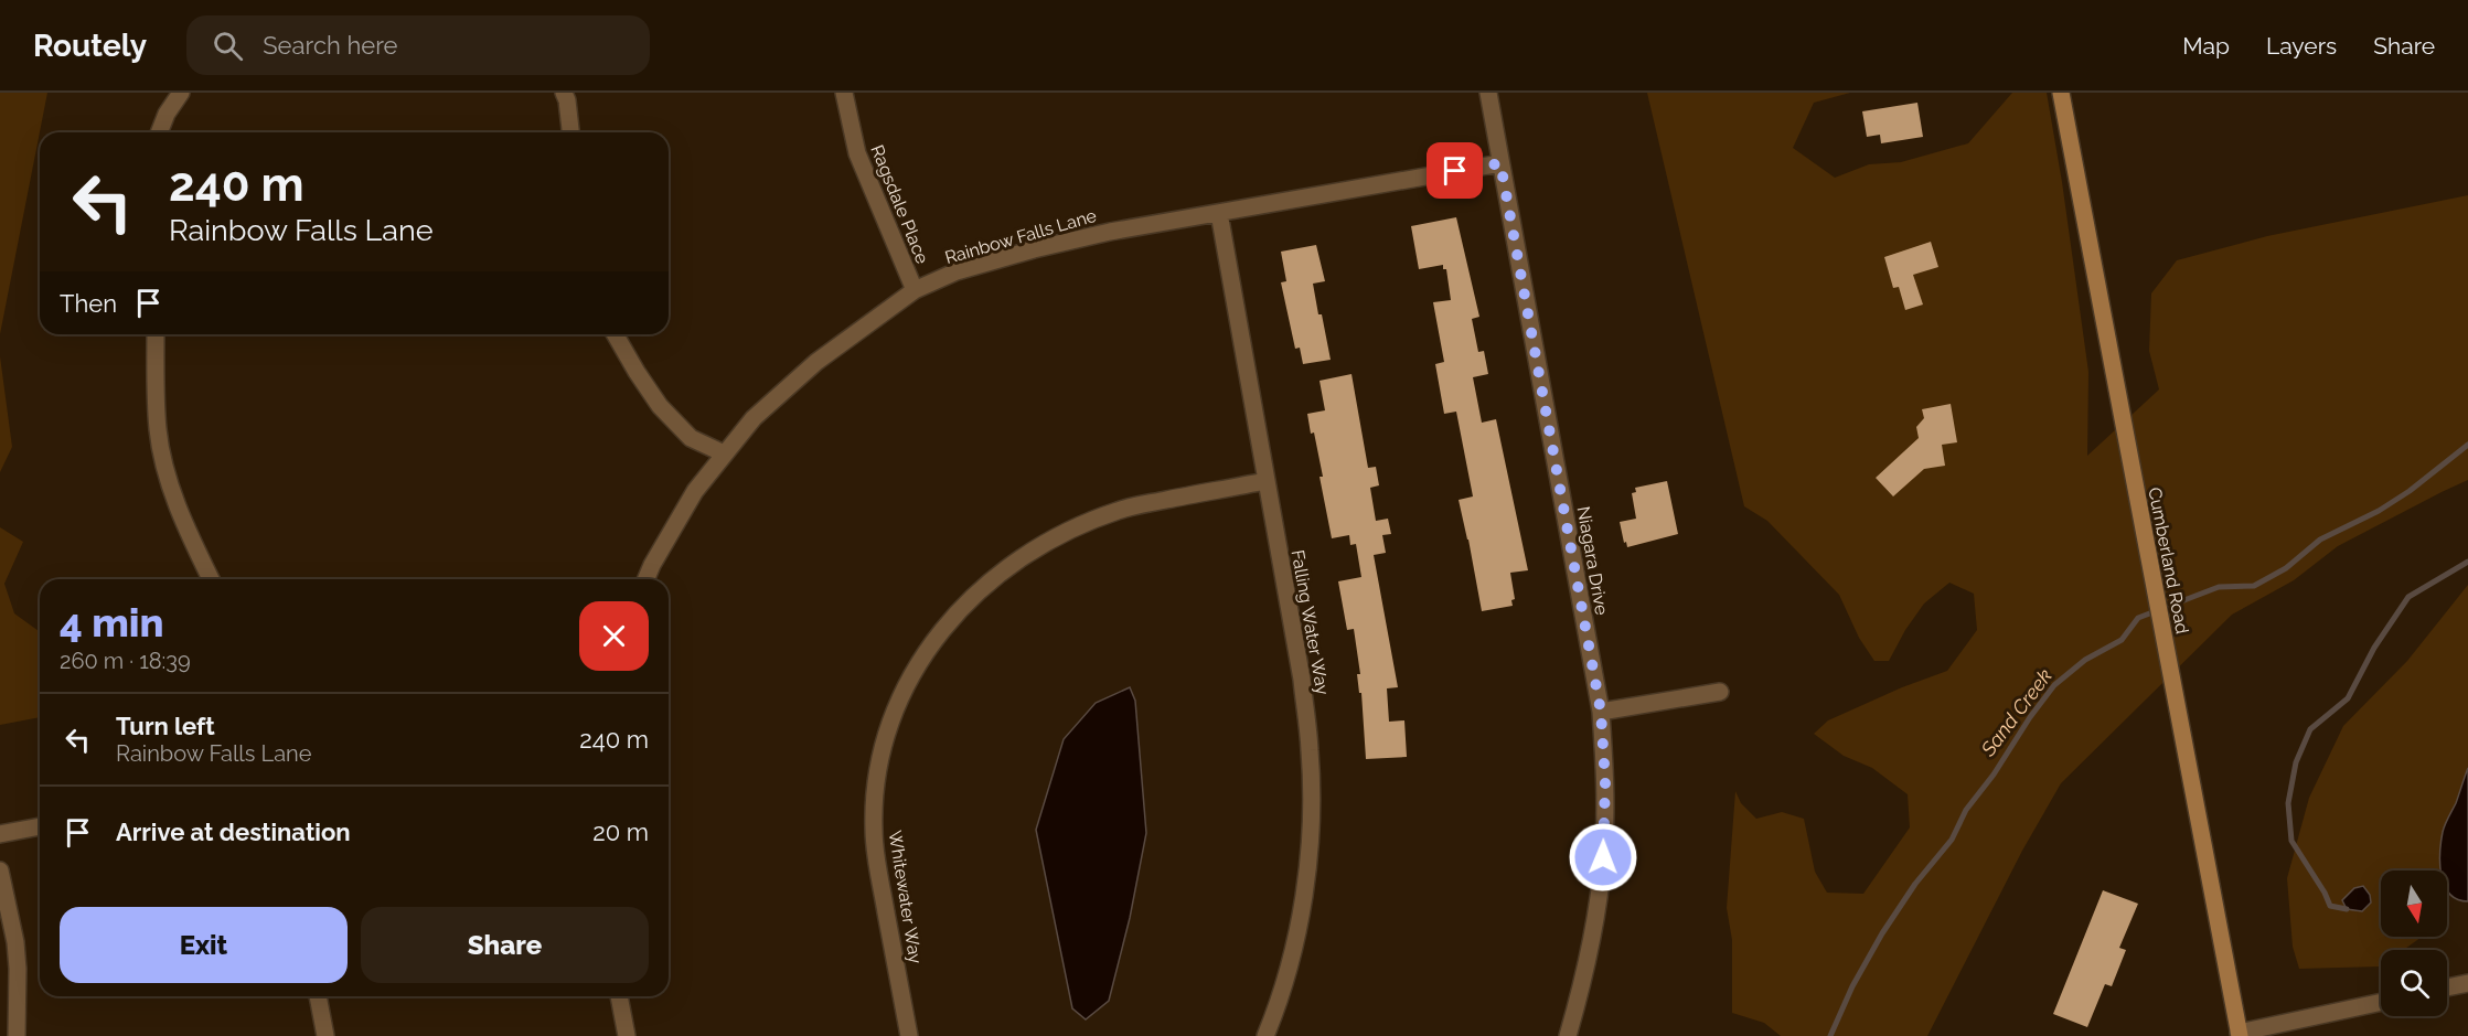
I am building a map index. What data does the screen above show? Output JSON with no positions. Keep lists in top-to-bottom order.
{
  "streets": {
    "main road": ["Cumberland Road"],
    "street": [
      "Ragsdale Place",
      "Rainbow Falls Lane",
      "Niagara Drive",
      "Falling Water Way",
      "Whitewater Way"
    ]
  },
  "crossings": [
    ["Ragsdale Place", "Rainbow Falls Lane"],
    ["Rainbow Falls Lane", "Niagara Drive"],
    ["Rainbow Falls Lane", "Falling Water Way"],
    ["Falling Water Way", "Whitewater Way"]
  ],
  "water": ["Sand Creek"],
  "north": "bottom",
  "page": {
    "header": "Routely",
    "search": "Search here",
    "nav": ["Map", "Layers", "Share"],
    "turn": ["240 m", "Rainbow Falls Lane"],
    "then": "Then",
    "heading": ["4 min", "260 m · 18:39"],
    "list": [
      {
        "name": "Turn left",
        "note": "Rainbow Falls Lane",
        "value": "240 m"
      },
      {
        "name": "Arrive at destination",
        "value": "20 m"
      }
    ],
    "buttons": ["Exit", "Share"]
  }
}
